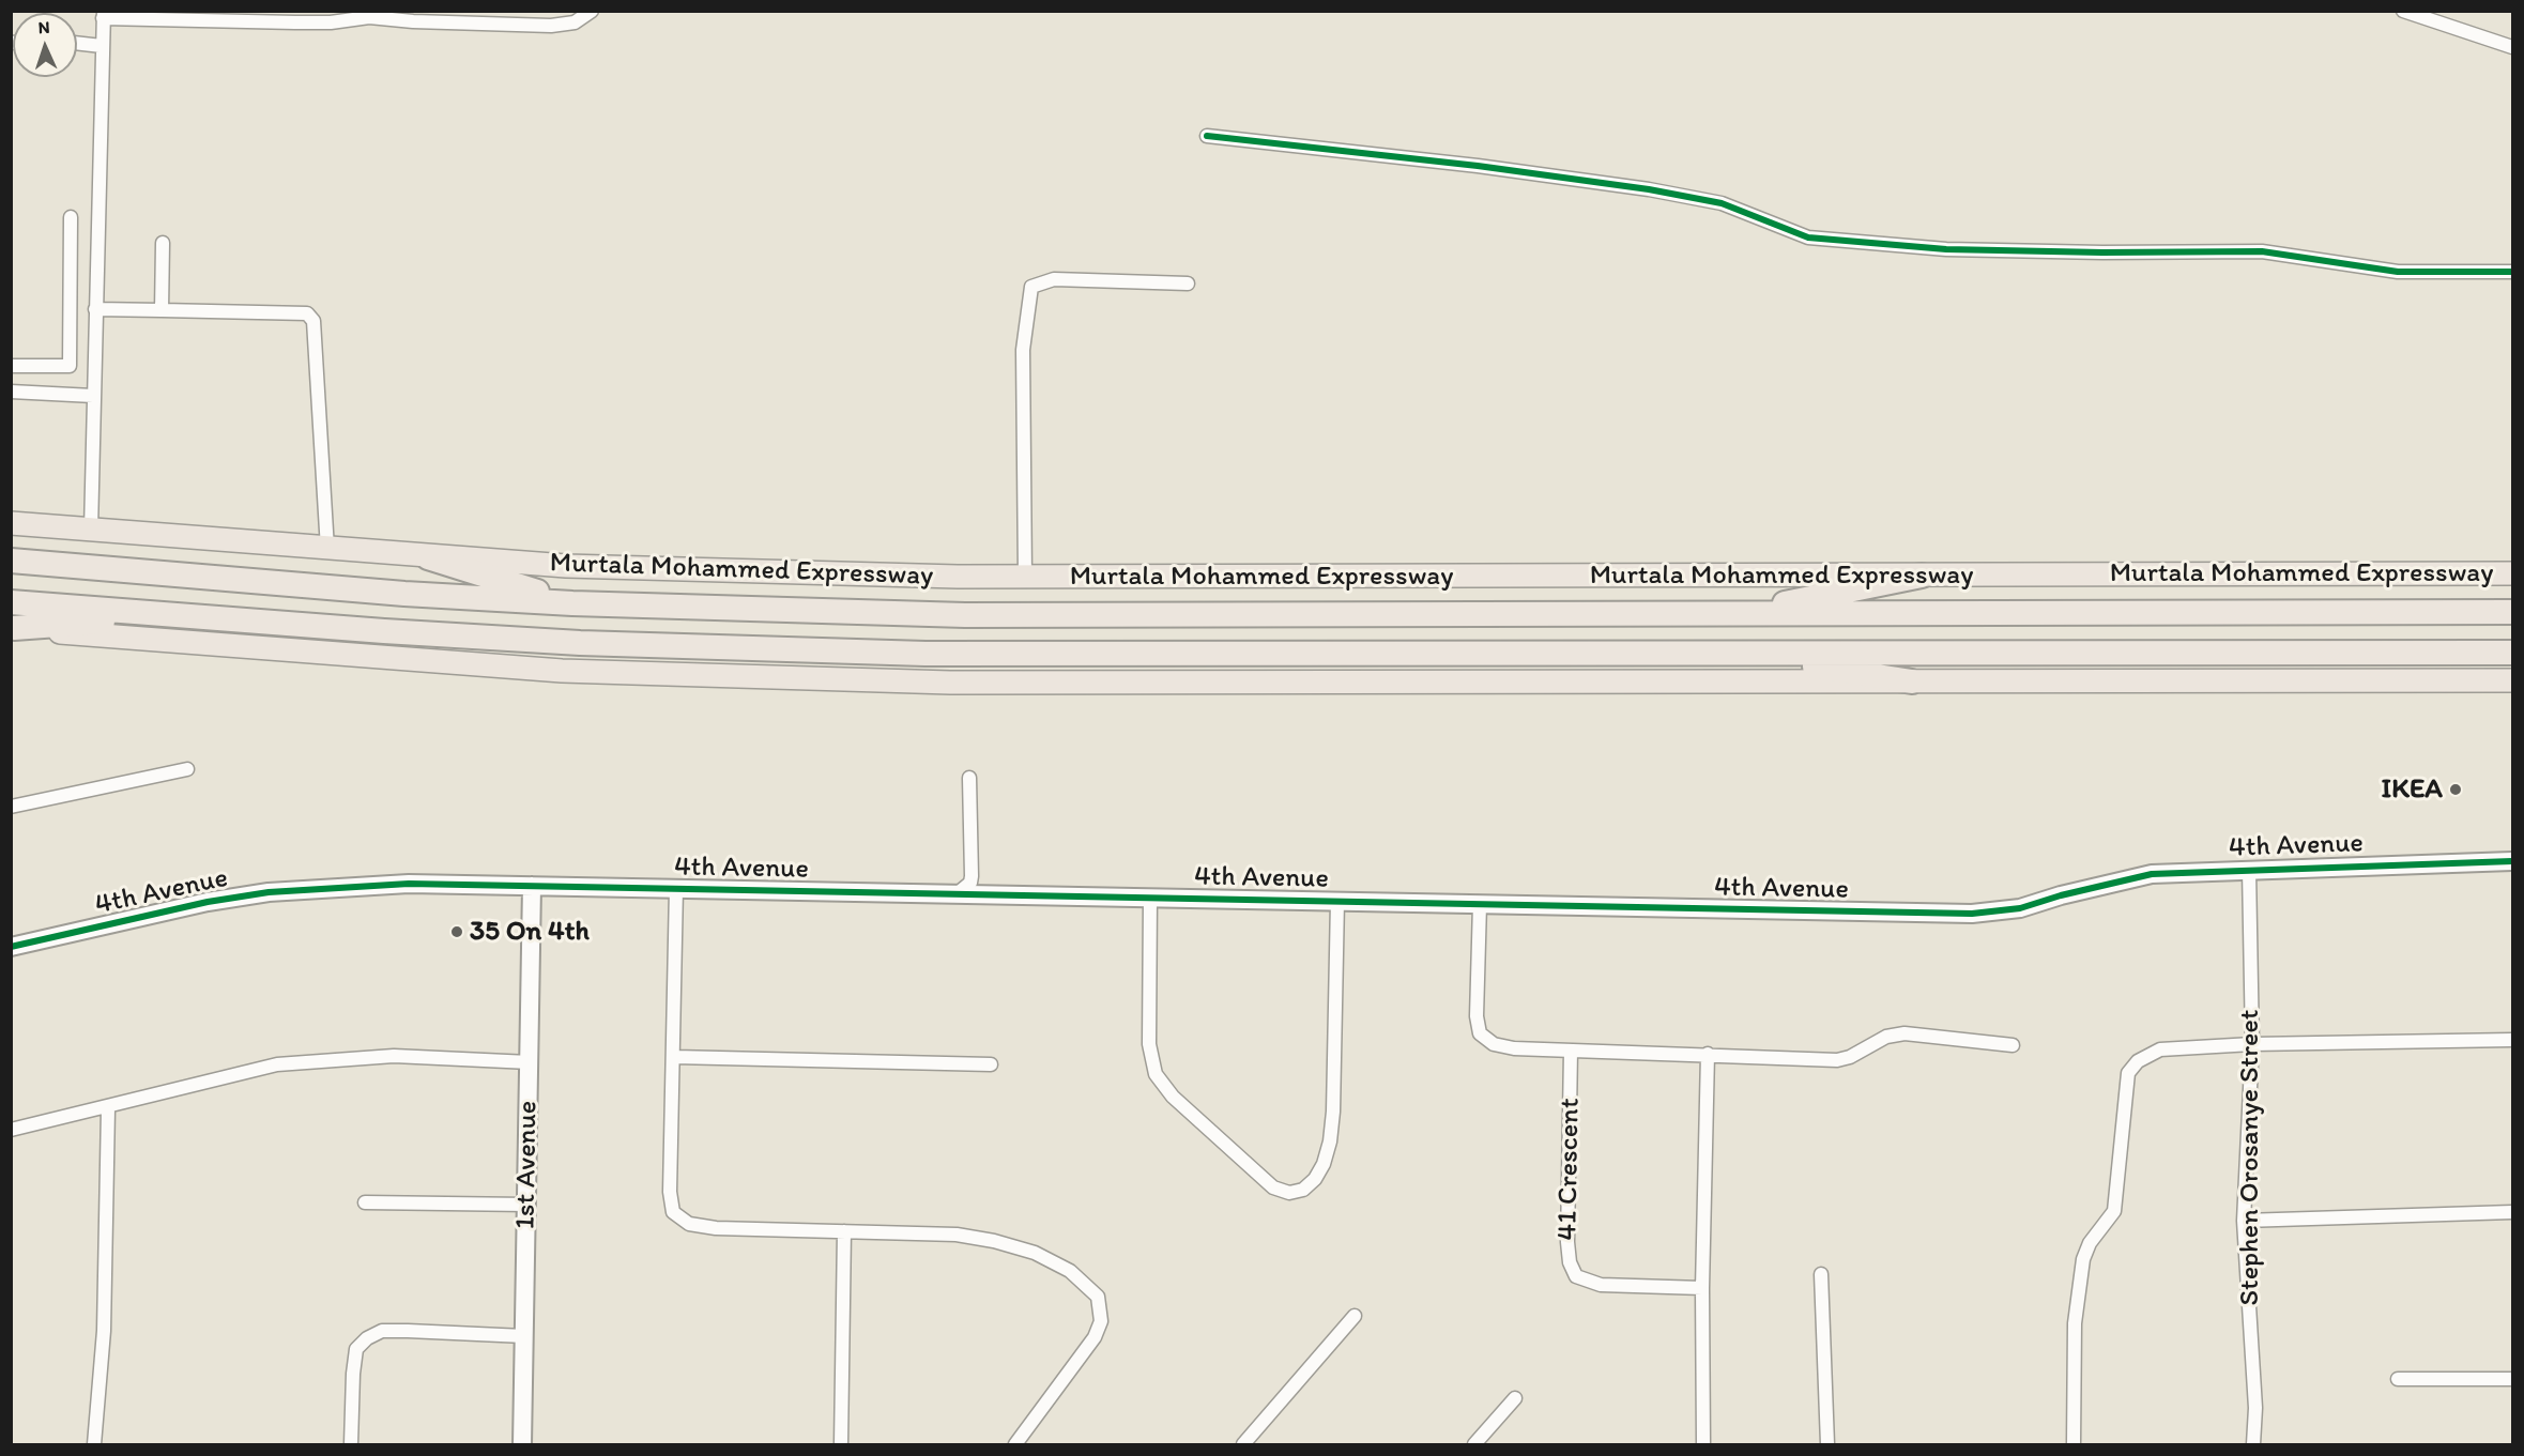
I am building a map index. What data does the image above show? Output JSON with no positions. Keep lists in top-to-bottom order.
{
  "streets": {
    "highway": ["Murtala Mohammed Expressway"],
    "street": [
      "4th Avenue",
      "Stephen Orosanye Street",
      "1st Avenue",
      "41 Crescent"
    ]
  },
  "crossings": [
    ["4th Avenue", "Stephen Orosanye Street"],
    ["4th Avenue", "1st Avenue"]
  ],
  "places": ["IKEA", "35 On 4th"],
  "north": "top"
}
